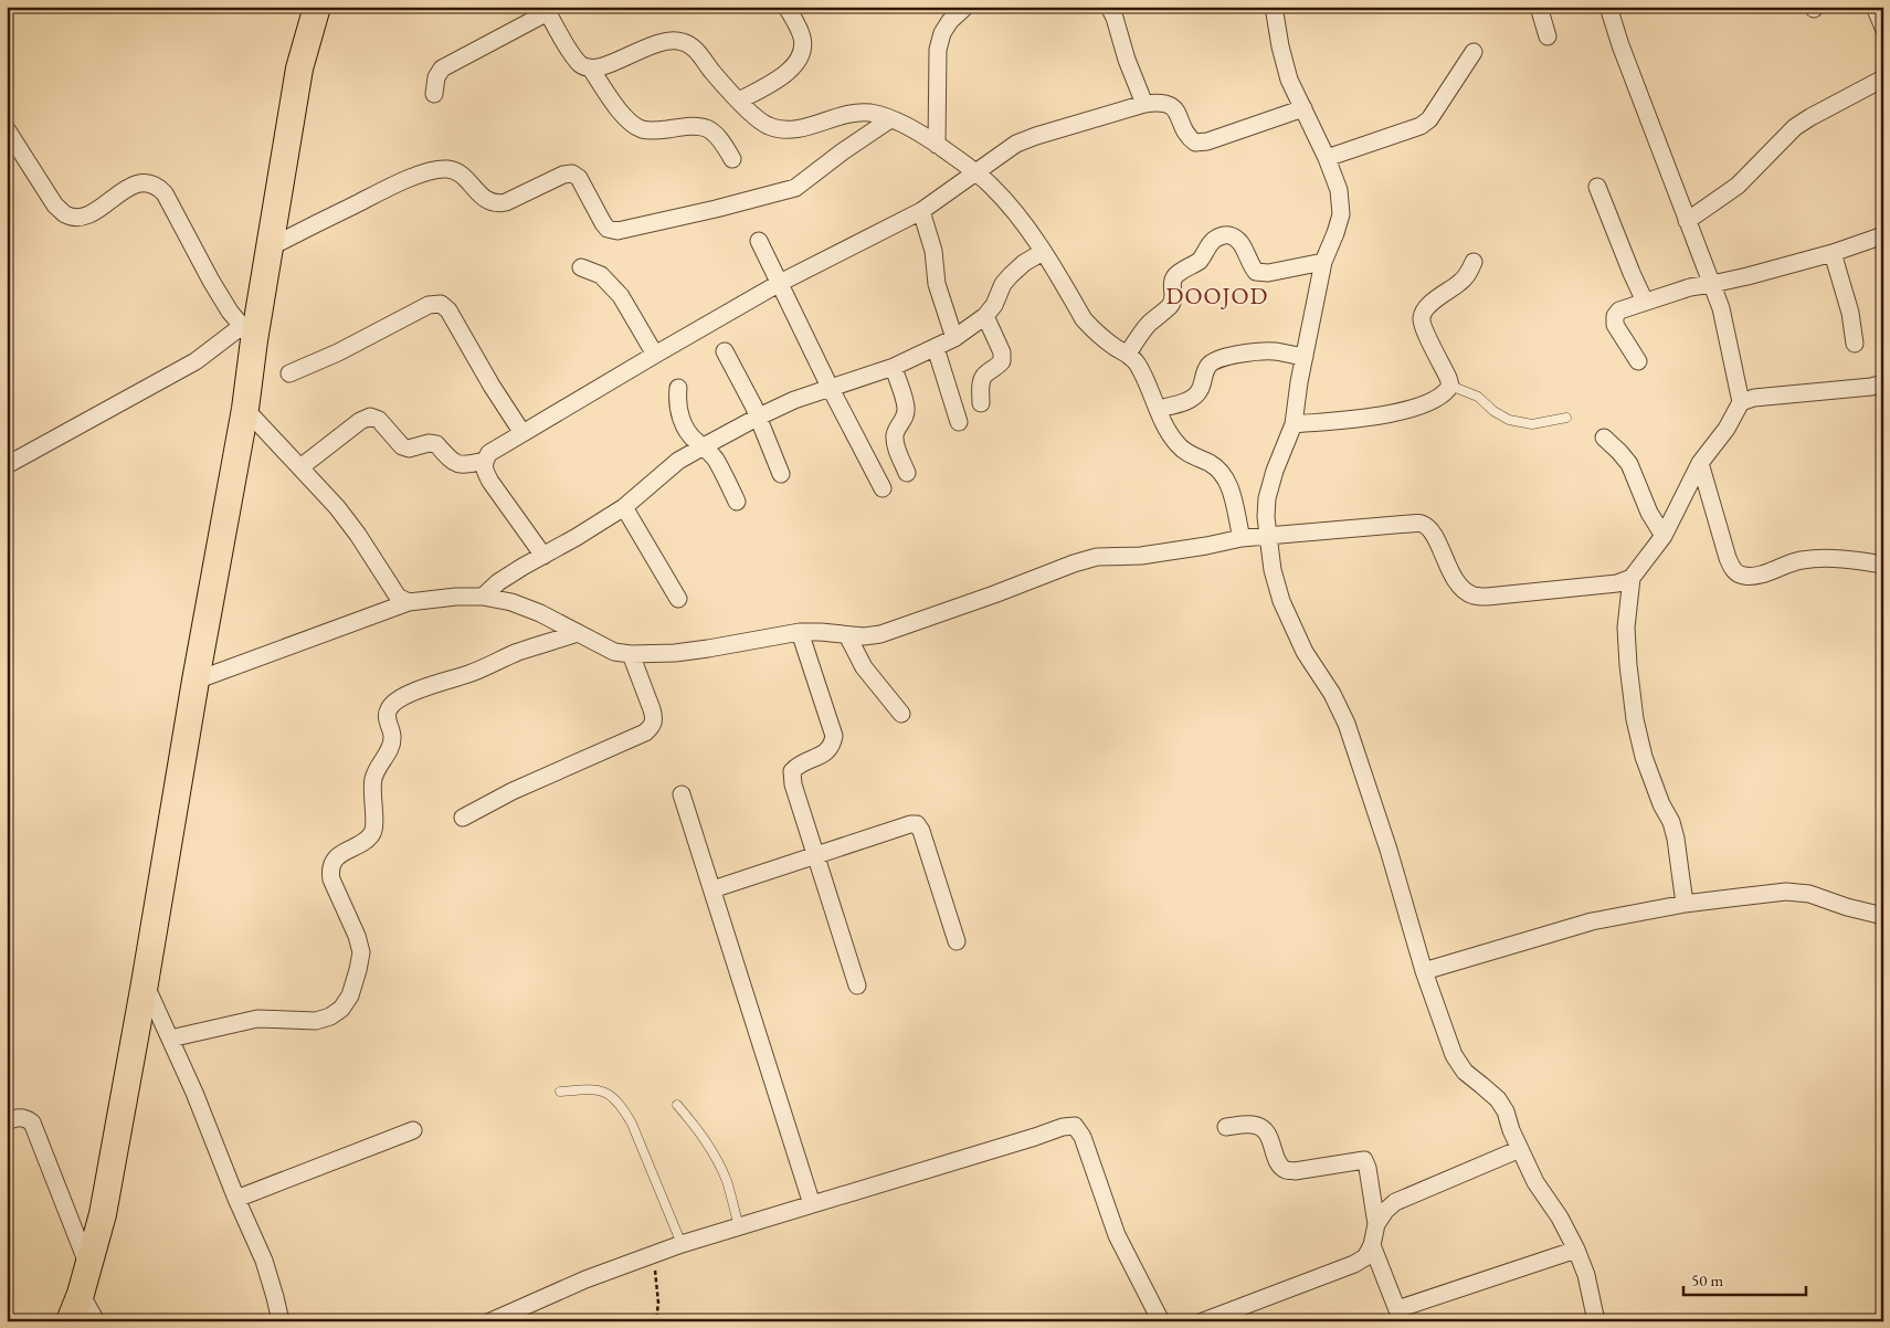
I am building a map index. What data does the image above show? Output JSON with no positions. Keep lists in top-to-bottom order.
{
  "districts": ["DOOJOD"],
  "scale_bar": "50 m"
}
